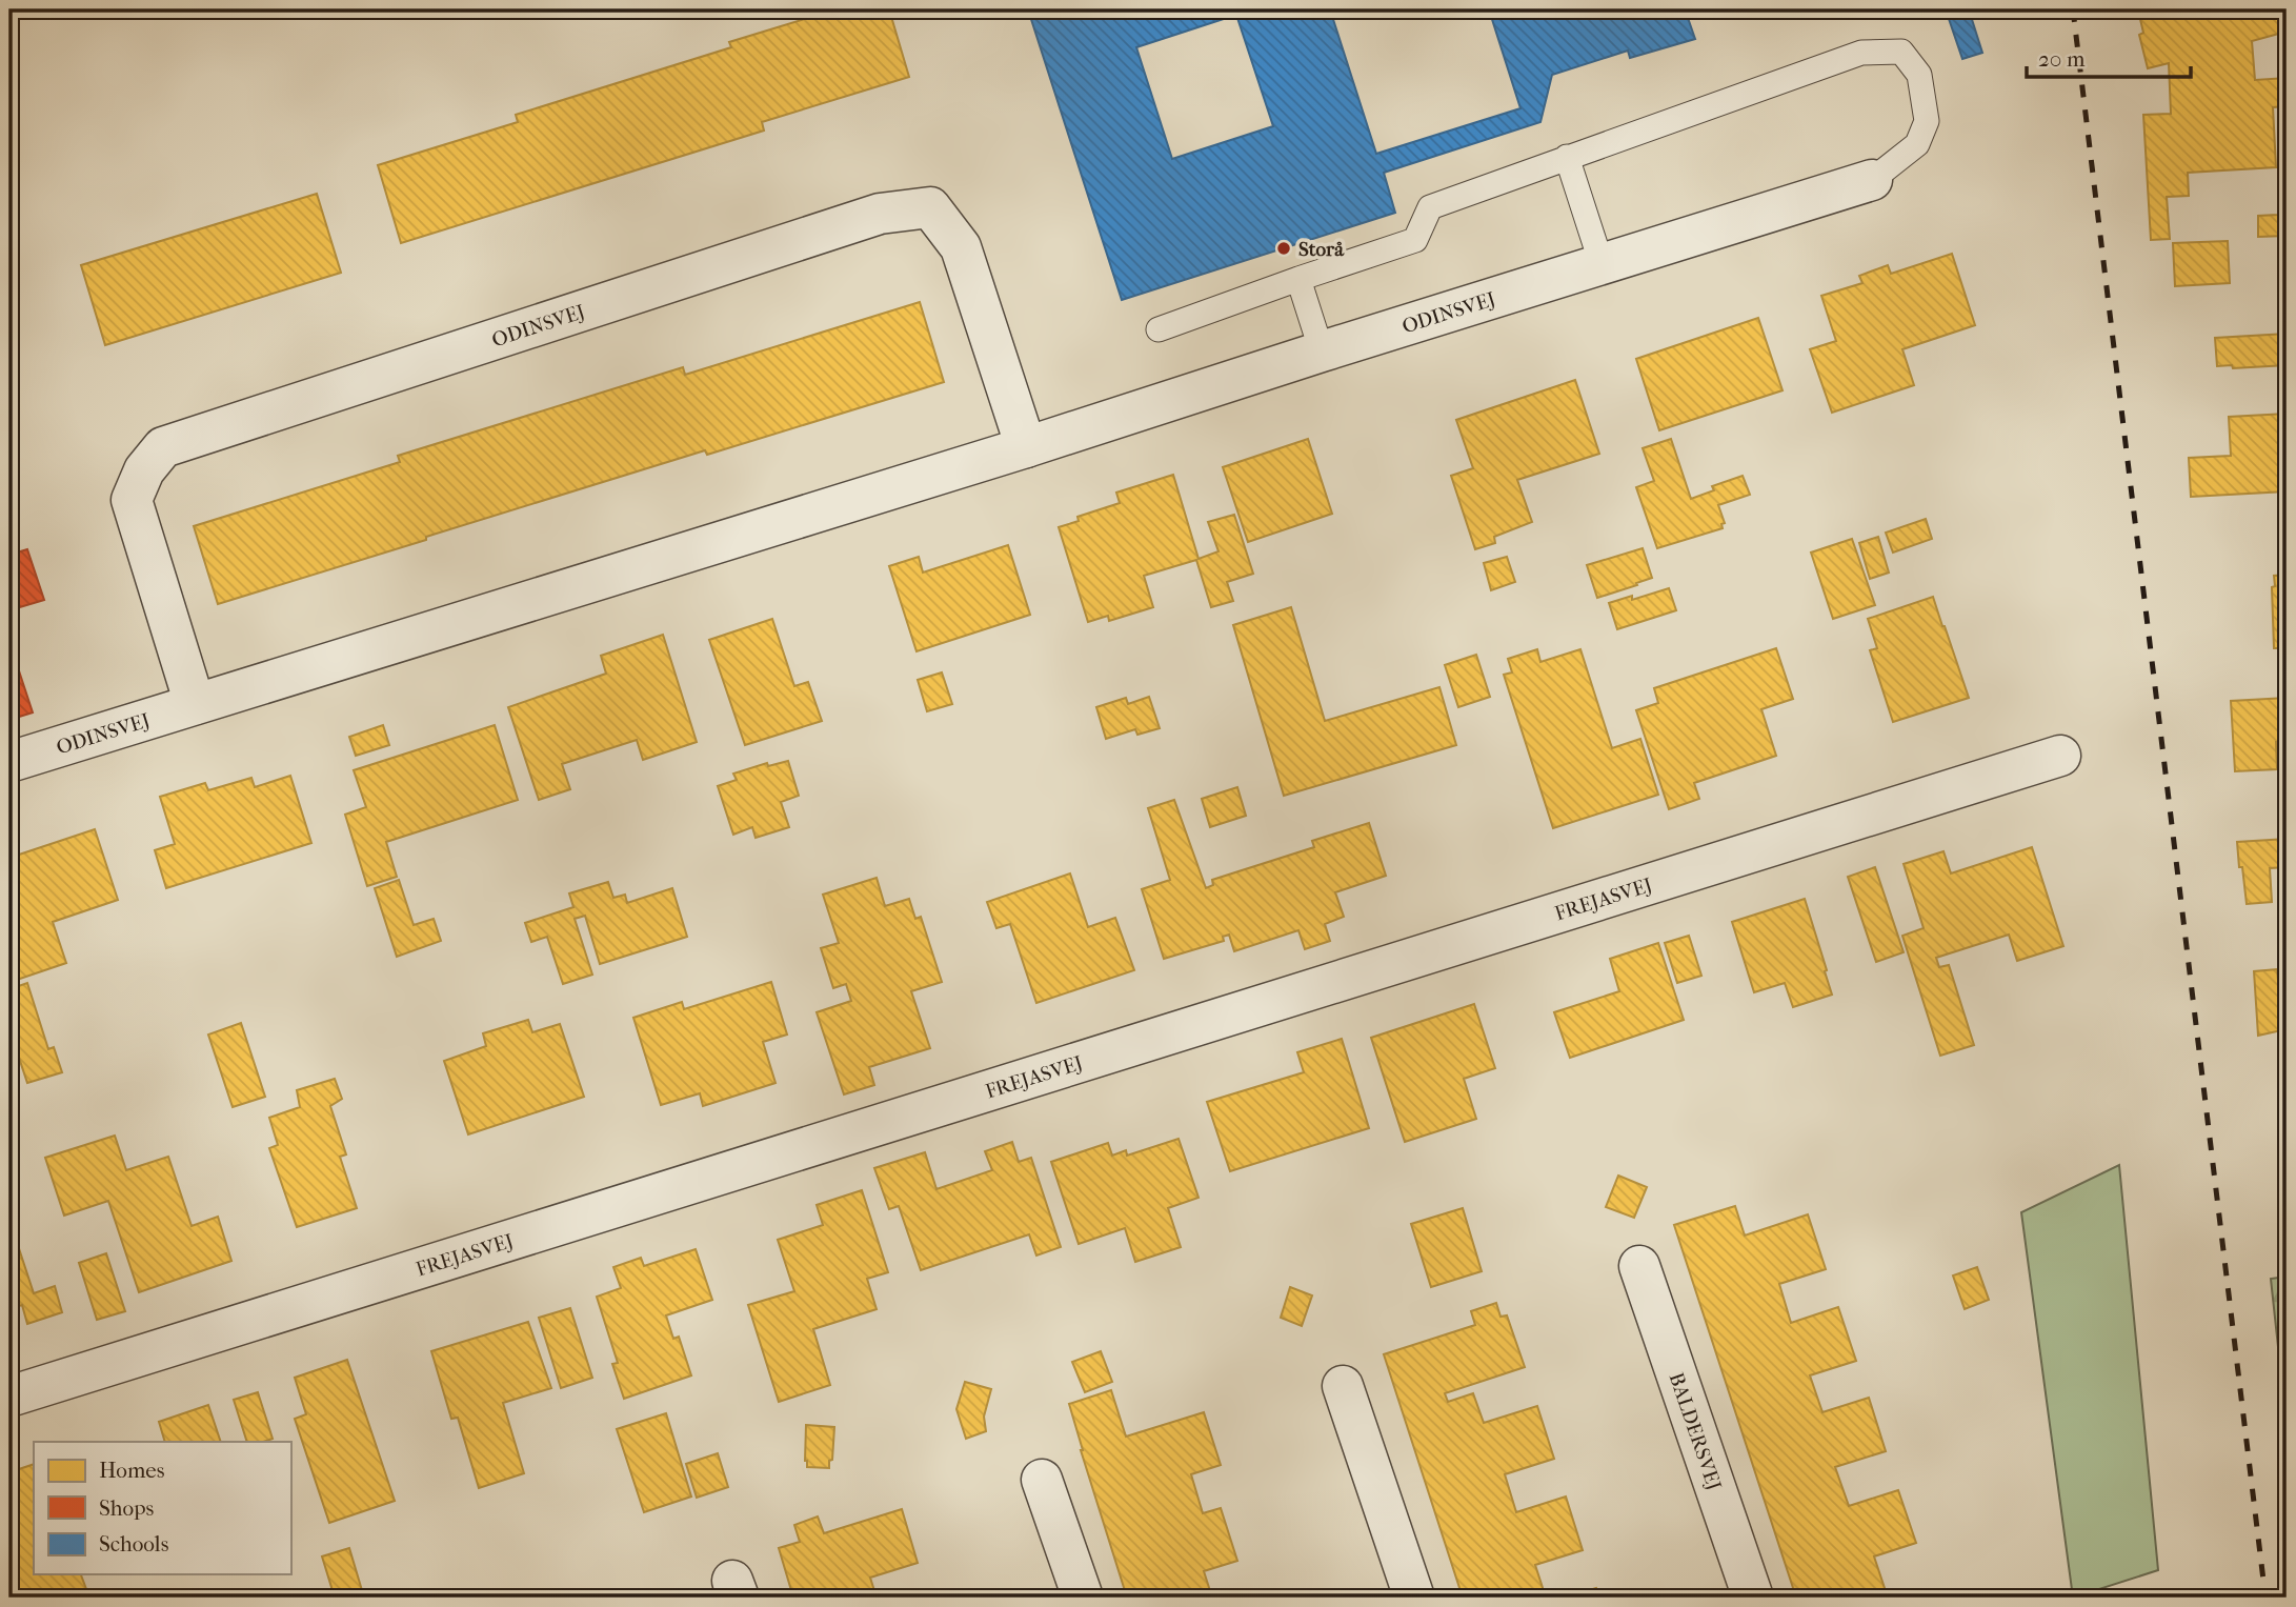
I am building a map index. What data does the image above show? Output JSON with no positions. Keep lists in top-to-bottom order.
{
  "streets": {
    "street": ["ODINSVEJ", "FREJASVEJ", "BALDERSVEJ"]
  },
  "places": ["Storå"],
  "legend": ["Homes", "Shops", "Schools"],
  "scale_bar": "20 m"
}
